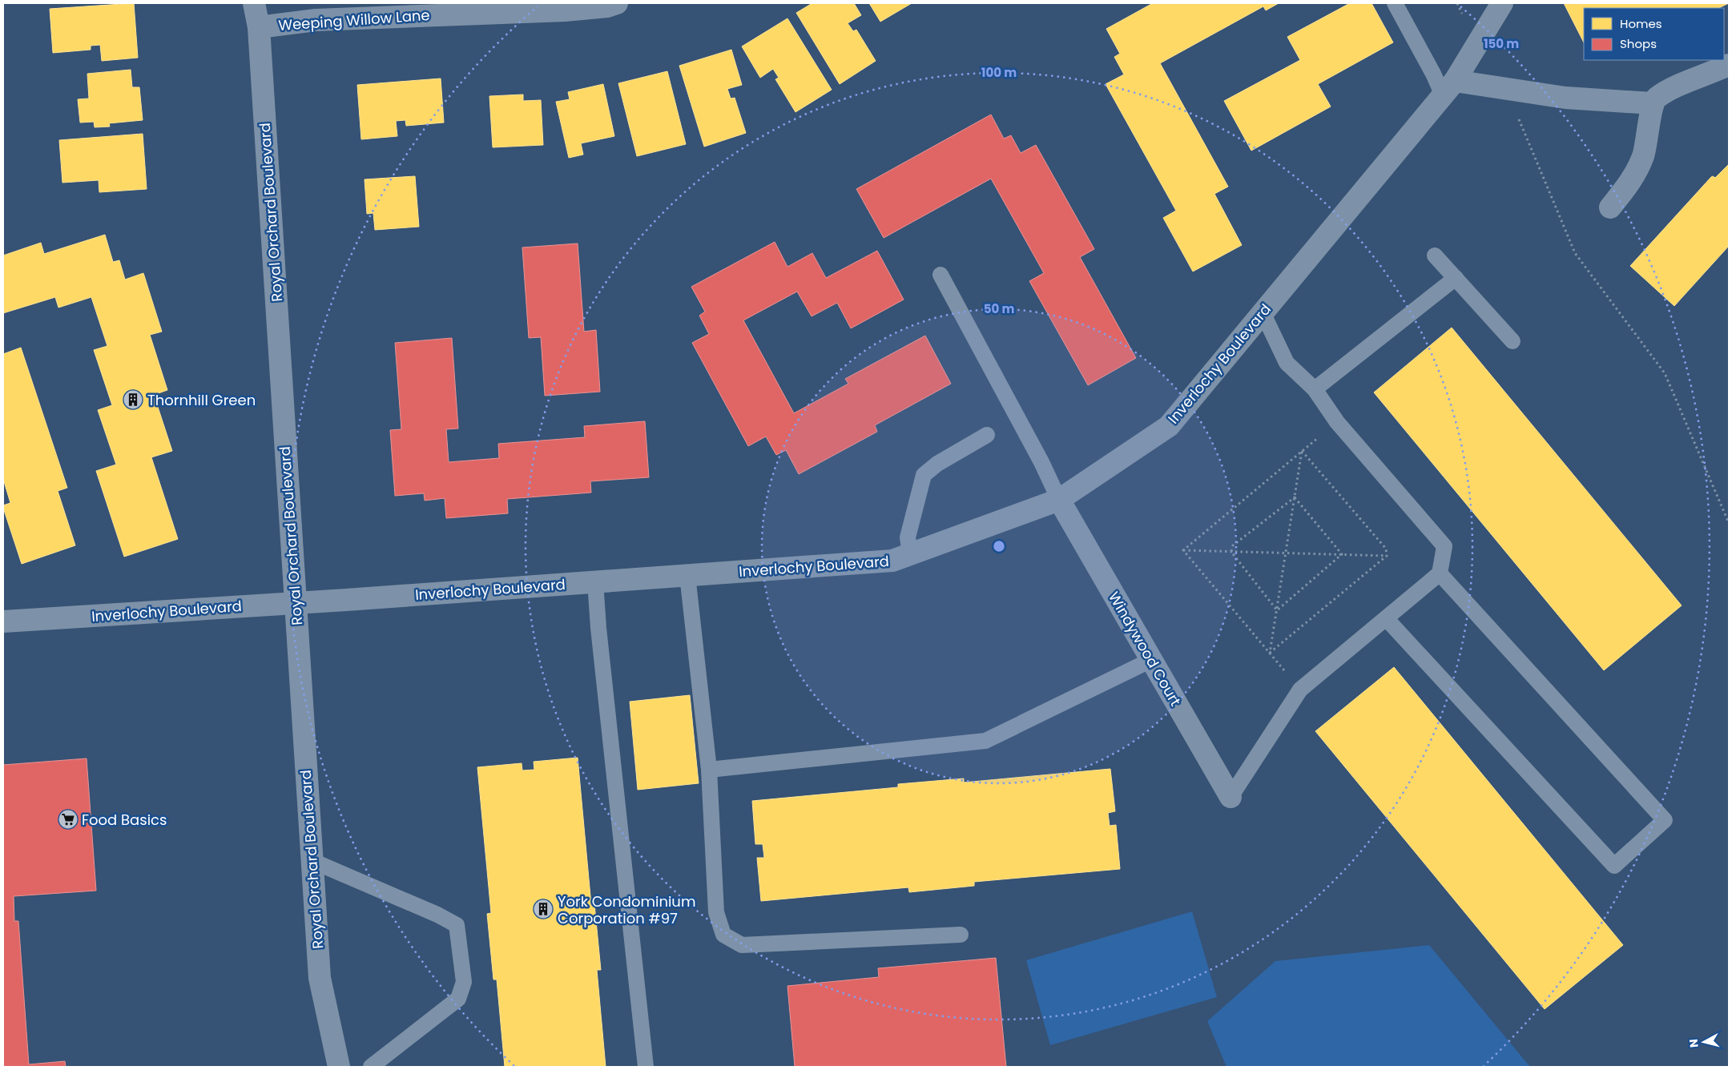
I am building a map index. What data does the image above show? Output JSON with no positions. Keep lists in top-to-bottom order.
{
  "streets": {
    "street": [
      "Weeping Willow Lane",
      "Royal Orchard Boulevard",
      "Inverlochy Boulevard",
      "Windywood Court"
    ]
  },
  "crossings": [
    ["Weeping Willow Lane", "Royal Orchard Boulevard"],
    ["Royal Orchard Boulevard", "Inverlochy Boulevard"],
    ["Inverlochy Boulevard", "Windywood Court"]
  ],
  "places": {
    "building": ["Thornhill Green", "York Condominium Corporation #97"],
    "supermarket": ["Food Basics"]
  },
  "legend": ["Homes", "Shops"],
  "north": "left",
  "rings": ["150 m", "100 m", "50 m"]
}
